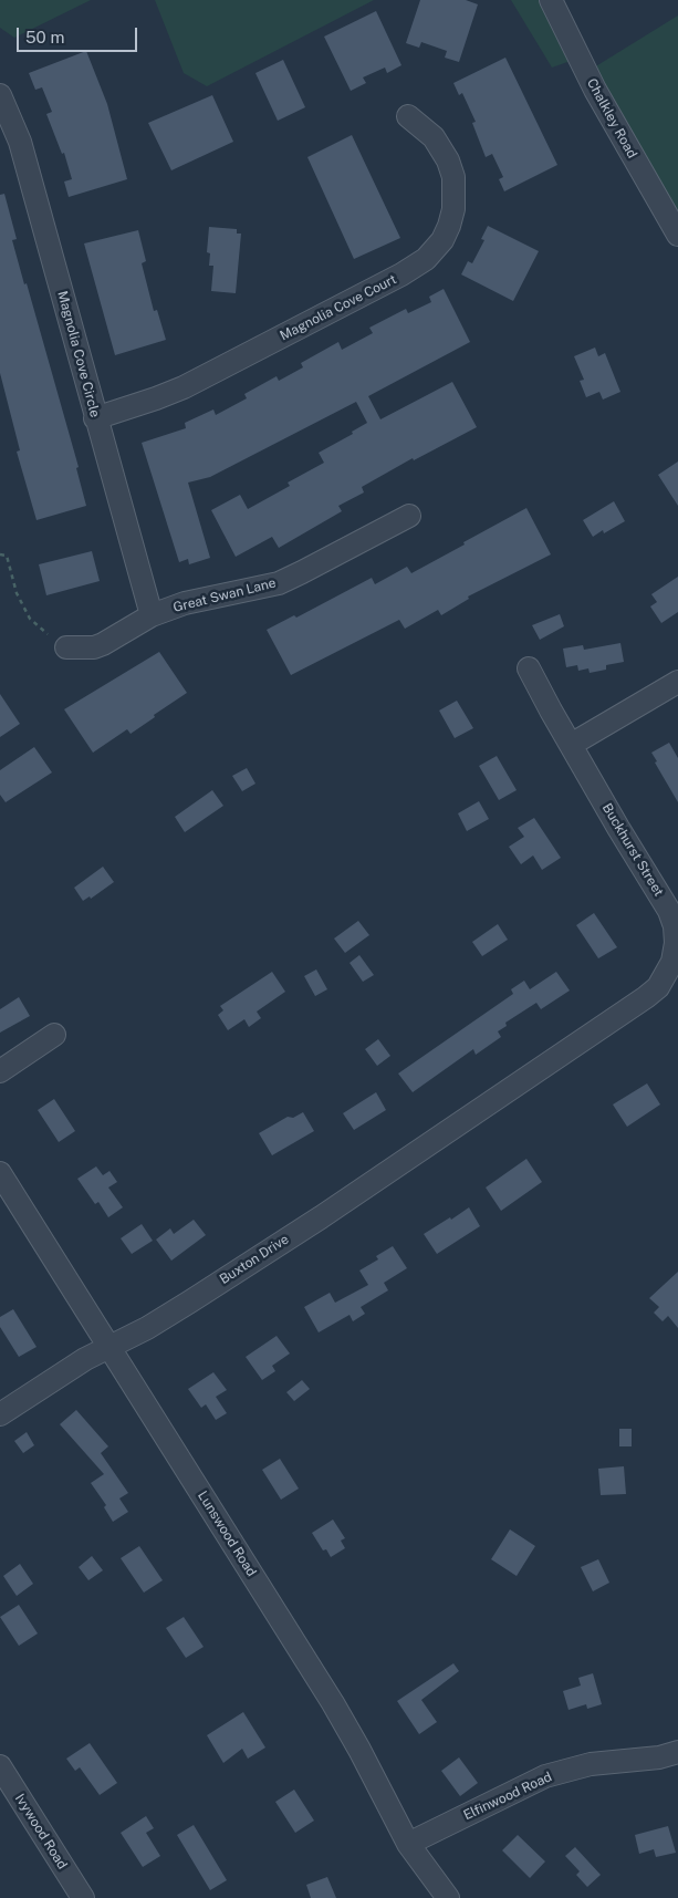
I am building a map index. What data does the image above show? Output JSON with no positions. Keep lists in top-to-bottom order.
{
  "streets": {
    "street": [
      "Chalkley Road",
      "Magnolia Cove Court",
      "Magnolia Cove Circle",
      "Great Swan Lane",
      "Buckhurst Street",
      "Buxton Drive",
      "Lunswood Road",
      "Elfinwood Road",
      "Ivywood Road"
    ]
  },
  "crossings": [
    ["Magnolia Cove Court", "Magnolia Cove Circle"],
    ["Magnolia Cove Circle", "Great Swan Lane"],
    ["Buckhurst Street", "Buxton Drive"],
    ["Buxton Drive", "Lunswood Road"],
    ["Lunswood Road", "Elfinwood Road"]
  ],
  "scale_bar": "50 m"
}
